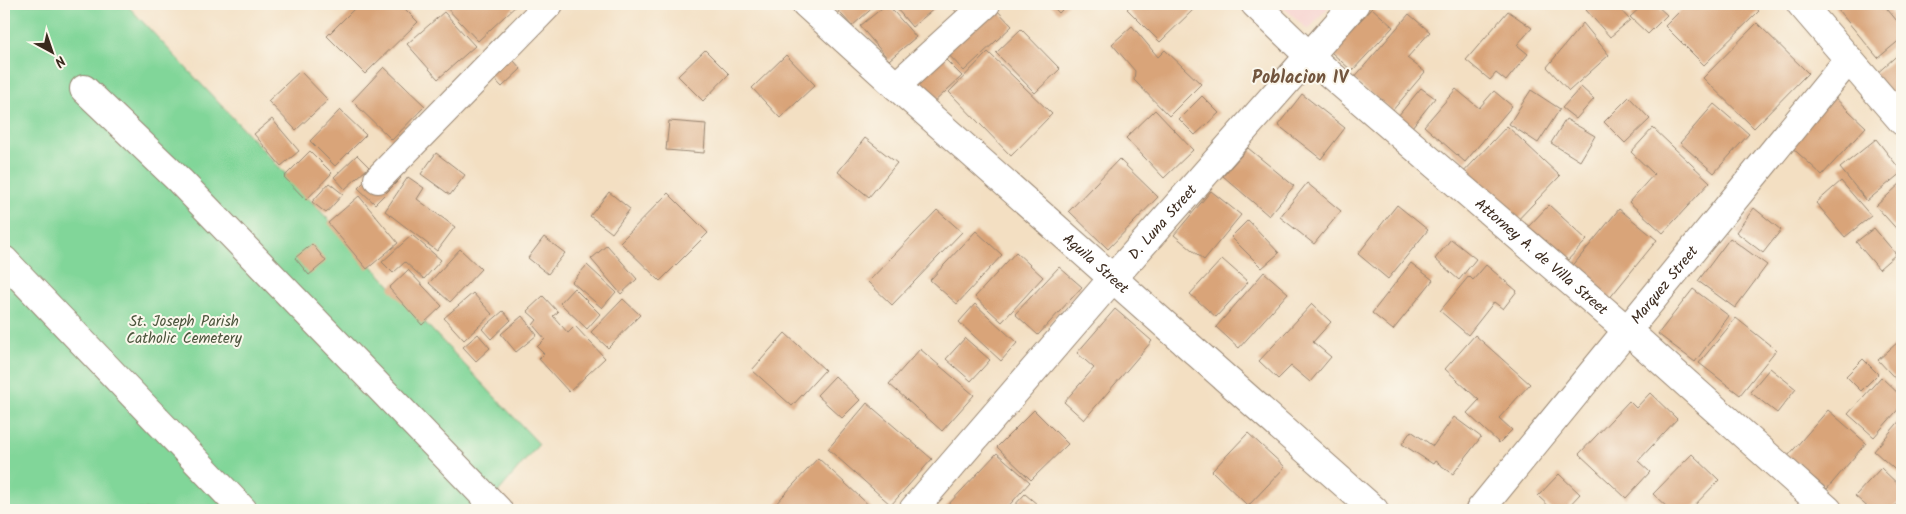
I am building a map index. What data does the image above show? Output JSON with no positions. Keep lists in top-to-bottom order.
{
  "streets": {
    "street": [
      "D. Luna Street",
      "Attorney A. de Villa Street",
      "Aguila Street",
      "Marquez Street"
    ]
  },
  "crossings": [
    ["D. Luna Street", "Attorney A. de Villa Street"],
    ["D. Luna Street", "Aguila Street"],
    ["Attorney A. de Villa Street", "Marquez Street"]
  ],
  "districts": ["Poblacion IV"],
  "parks": ["St. Joseph Parish Catholic Cemetery"],
  "north": "bottom right"
}
